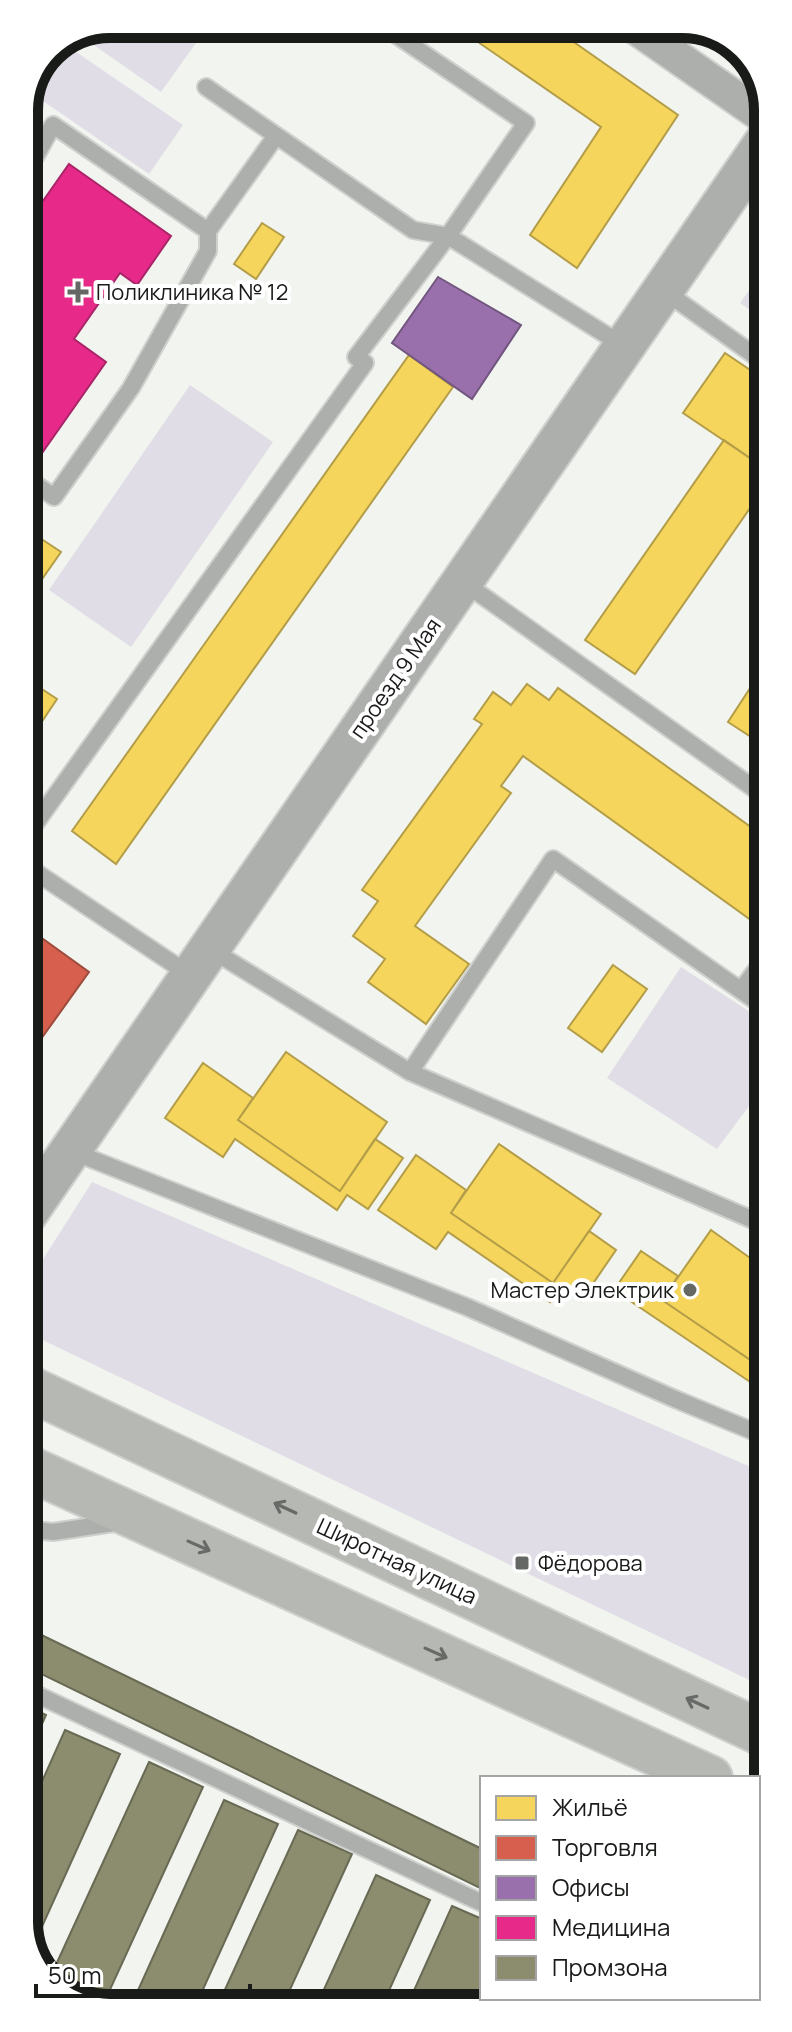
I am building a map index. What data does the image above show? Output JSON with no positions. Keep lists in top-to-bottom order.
{
  "streets": {
    "main road": ["Широтная улица"],
    "street": ["проезд 9 Мая"]
  },
  "places": {
    "health": ["Поликлиника № 12"],
    "other": ["Мастер Электрик"],
    "transit": ["Фёдорова"]
  },
  "legend": [
    "Жильё",
    "Торговля",
    "Офисы",
    "Медицина",
    "Промзона"
  ],
  "scale_bar": "50 m"
}
